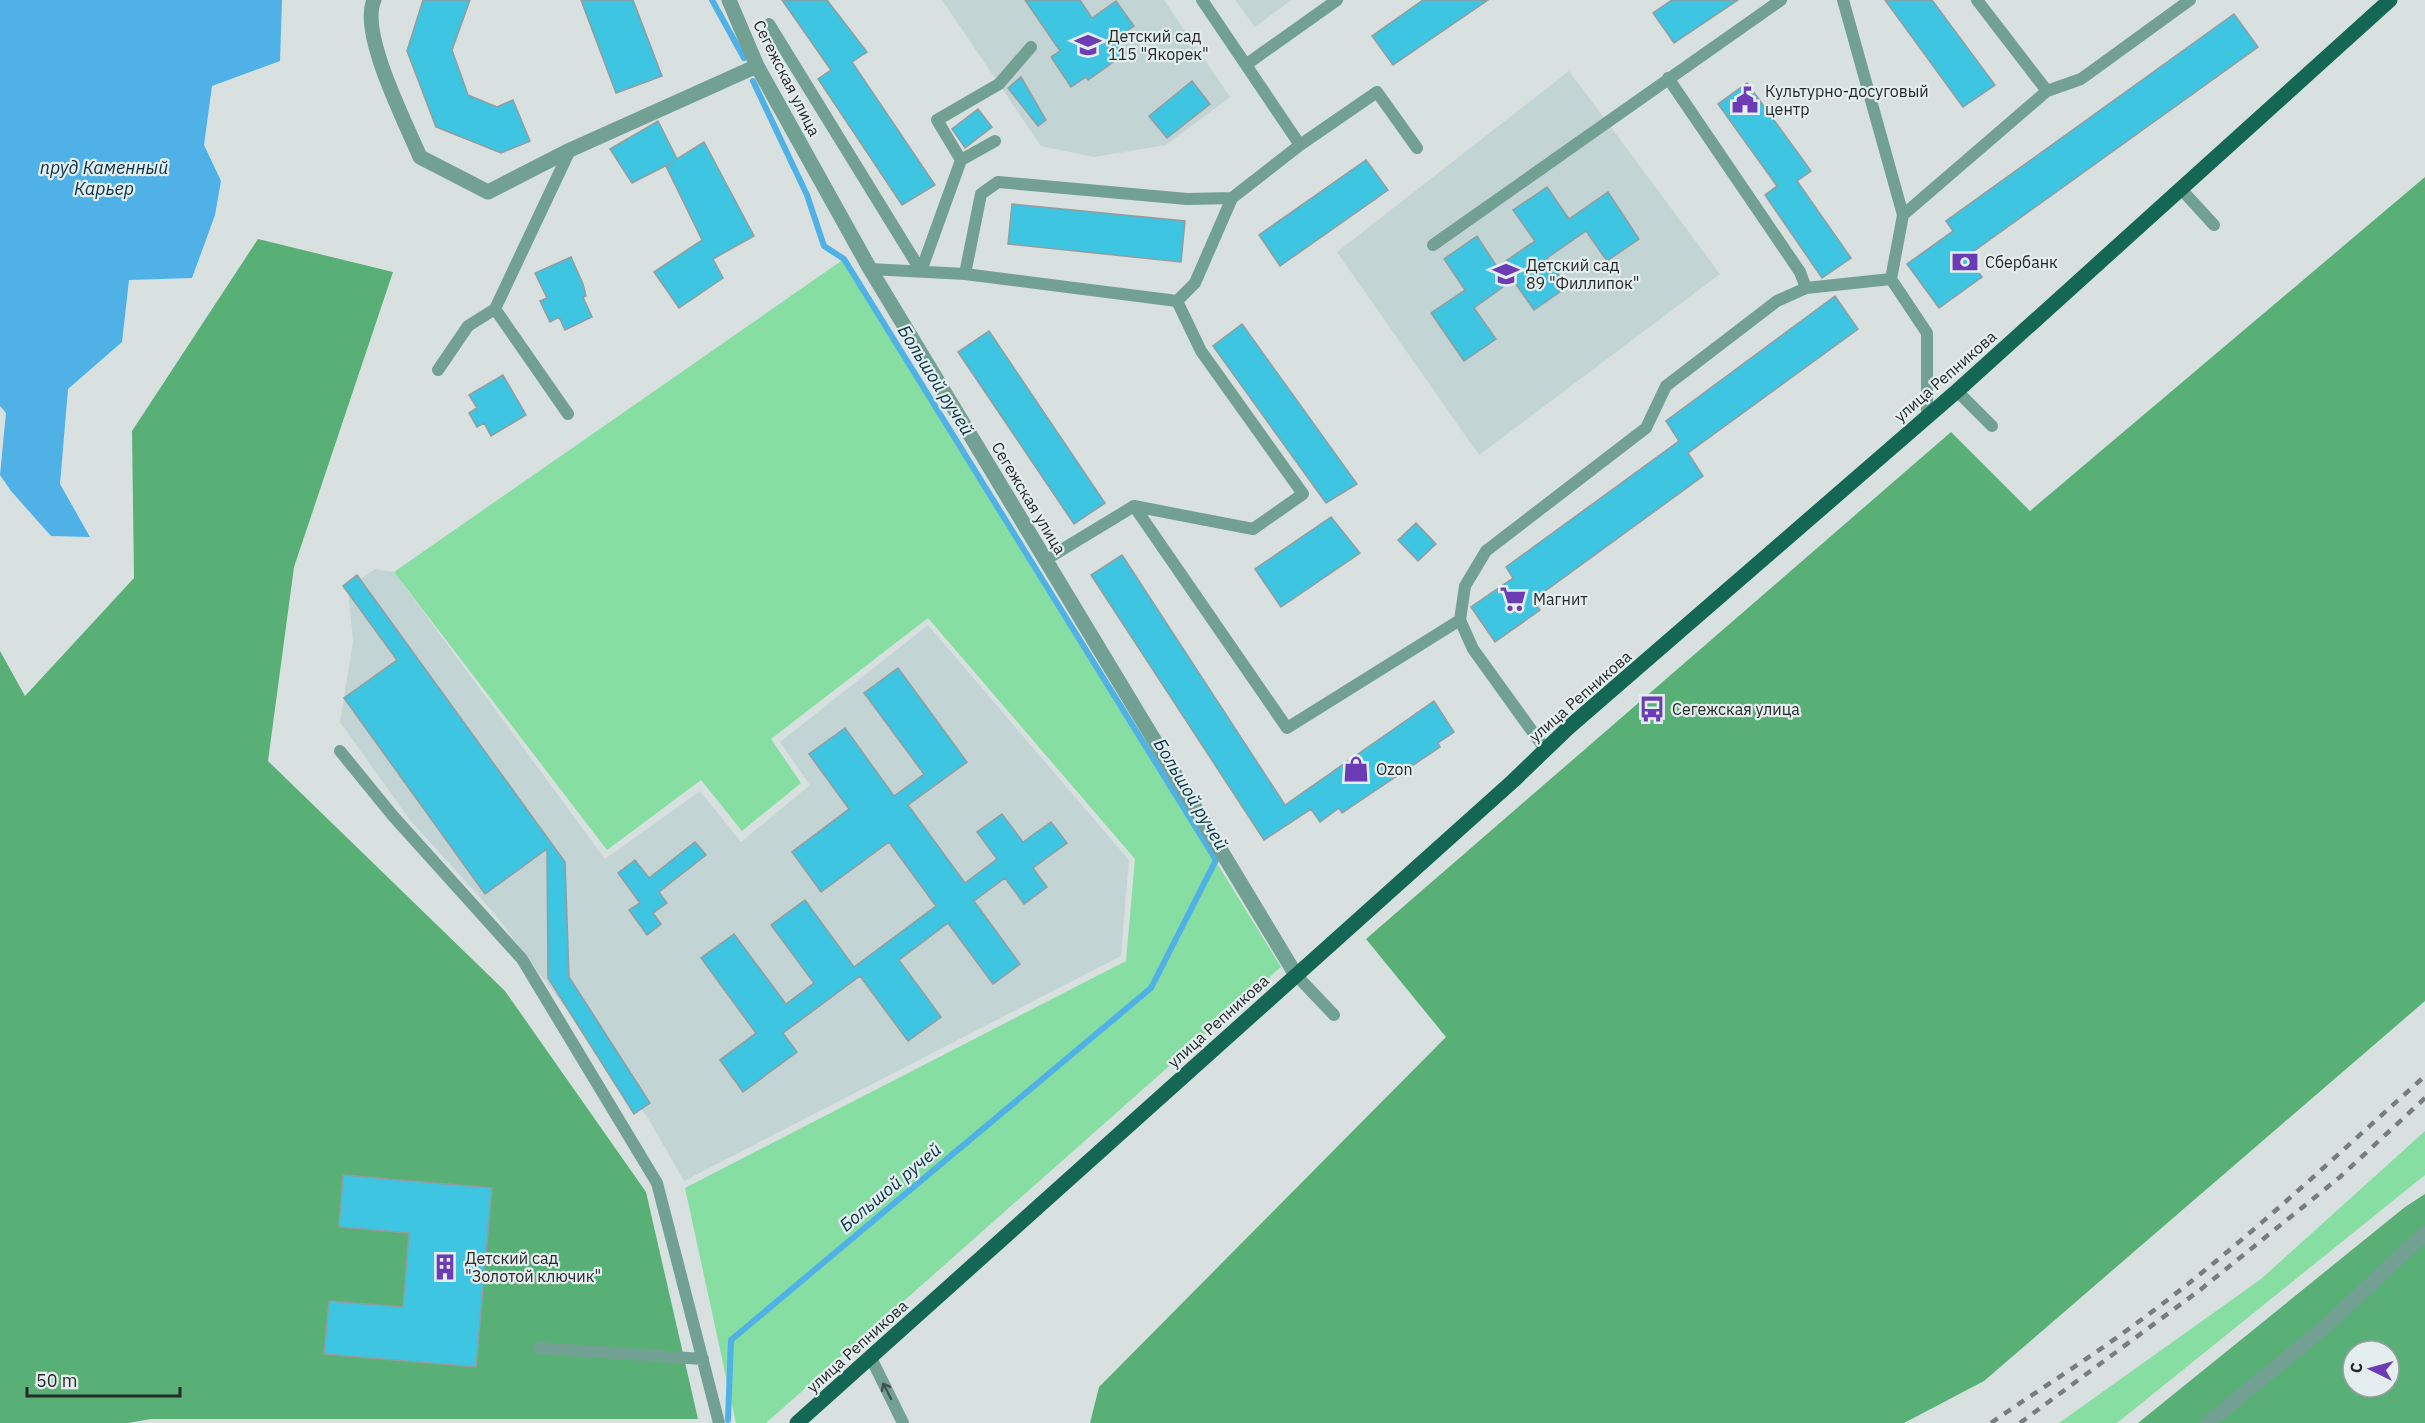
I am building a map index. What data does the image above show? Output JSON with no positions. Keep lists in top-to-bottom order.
{
  "streets": {
    "main road": ["улица Репникова"],
    "street": ["Сегежская улица"]
  },
  "crossings": [
    ["Сегежская улица", "улица Репникова"]
  ],
  "water": ["пруд Каменный Карьер", "Большой ручей"],
  "places": {
    "school or university": ["Детский сад 115 \"Якорек\"", "Детский сад 89 \"Филлипок\""],
    "public building": ["Культурно-досуговый центр"],
    "bank": ["Сбербанк"],
    "supermarket": ["Магнит"],
    "bus stop": ["Сегежская улица"],
    "shop": ["Ozon"],
    "building": ["Детский сад \"Золотой ключик\""]
  },
  "scale_bar": "50 m",
  "north": "left"
}
